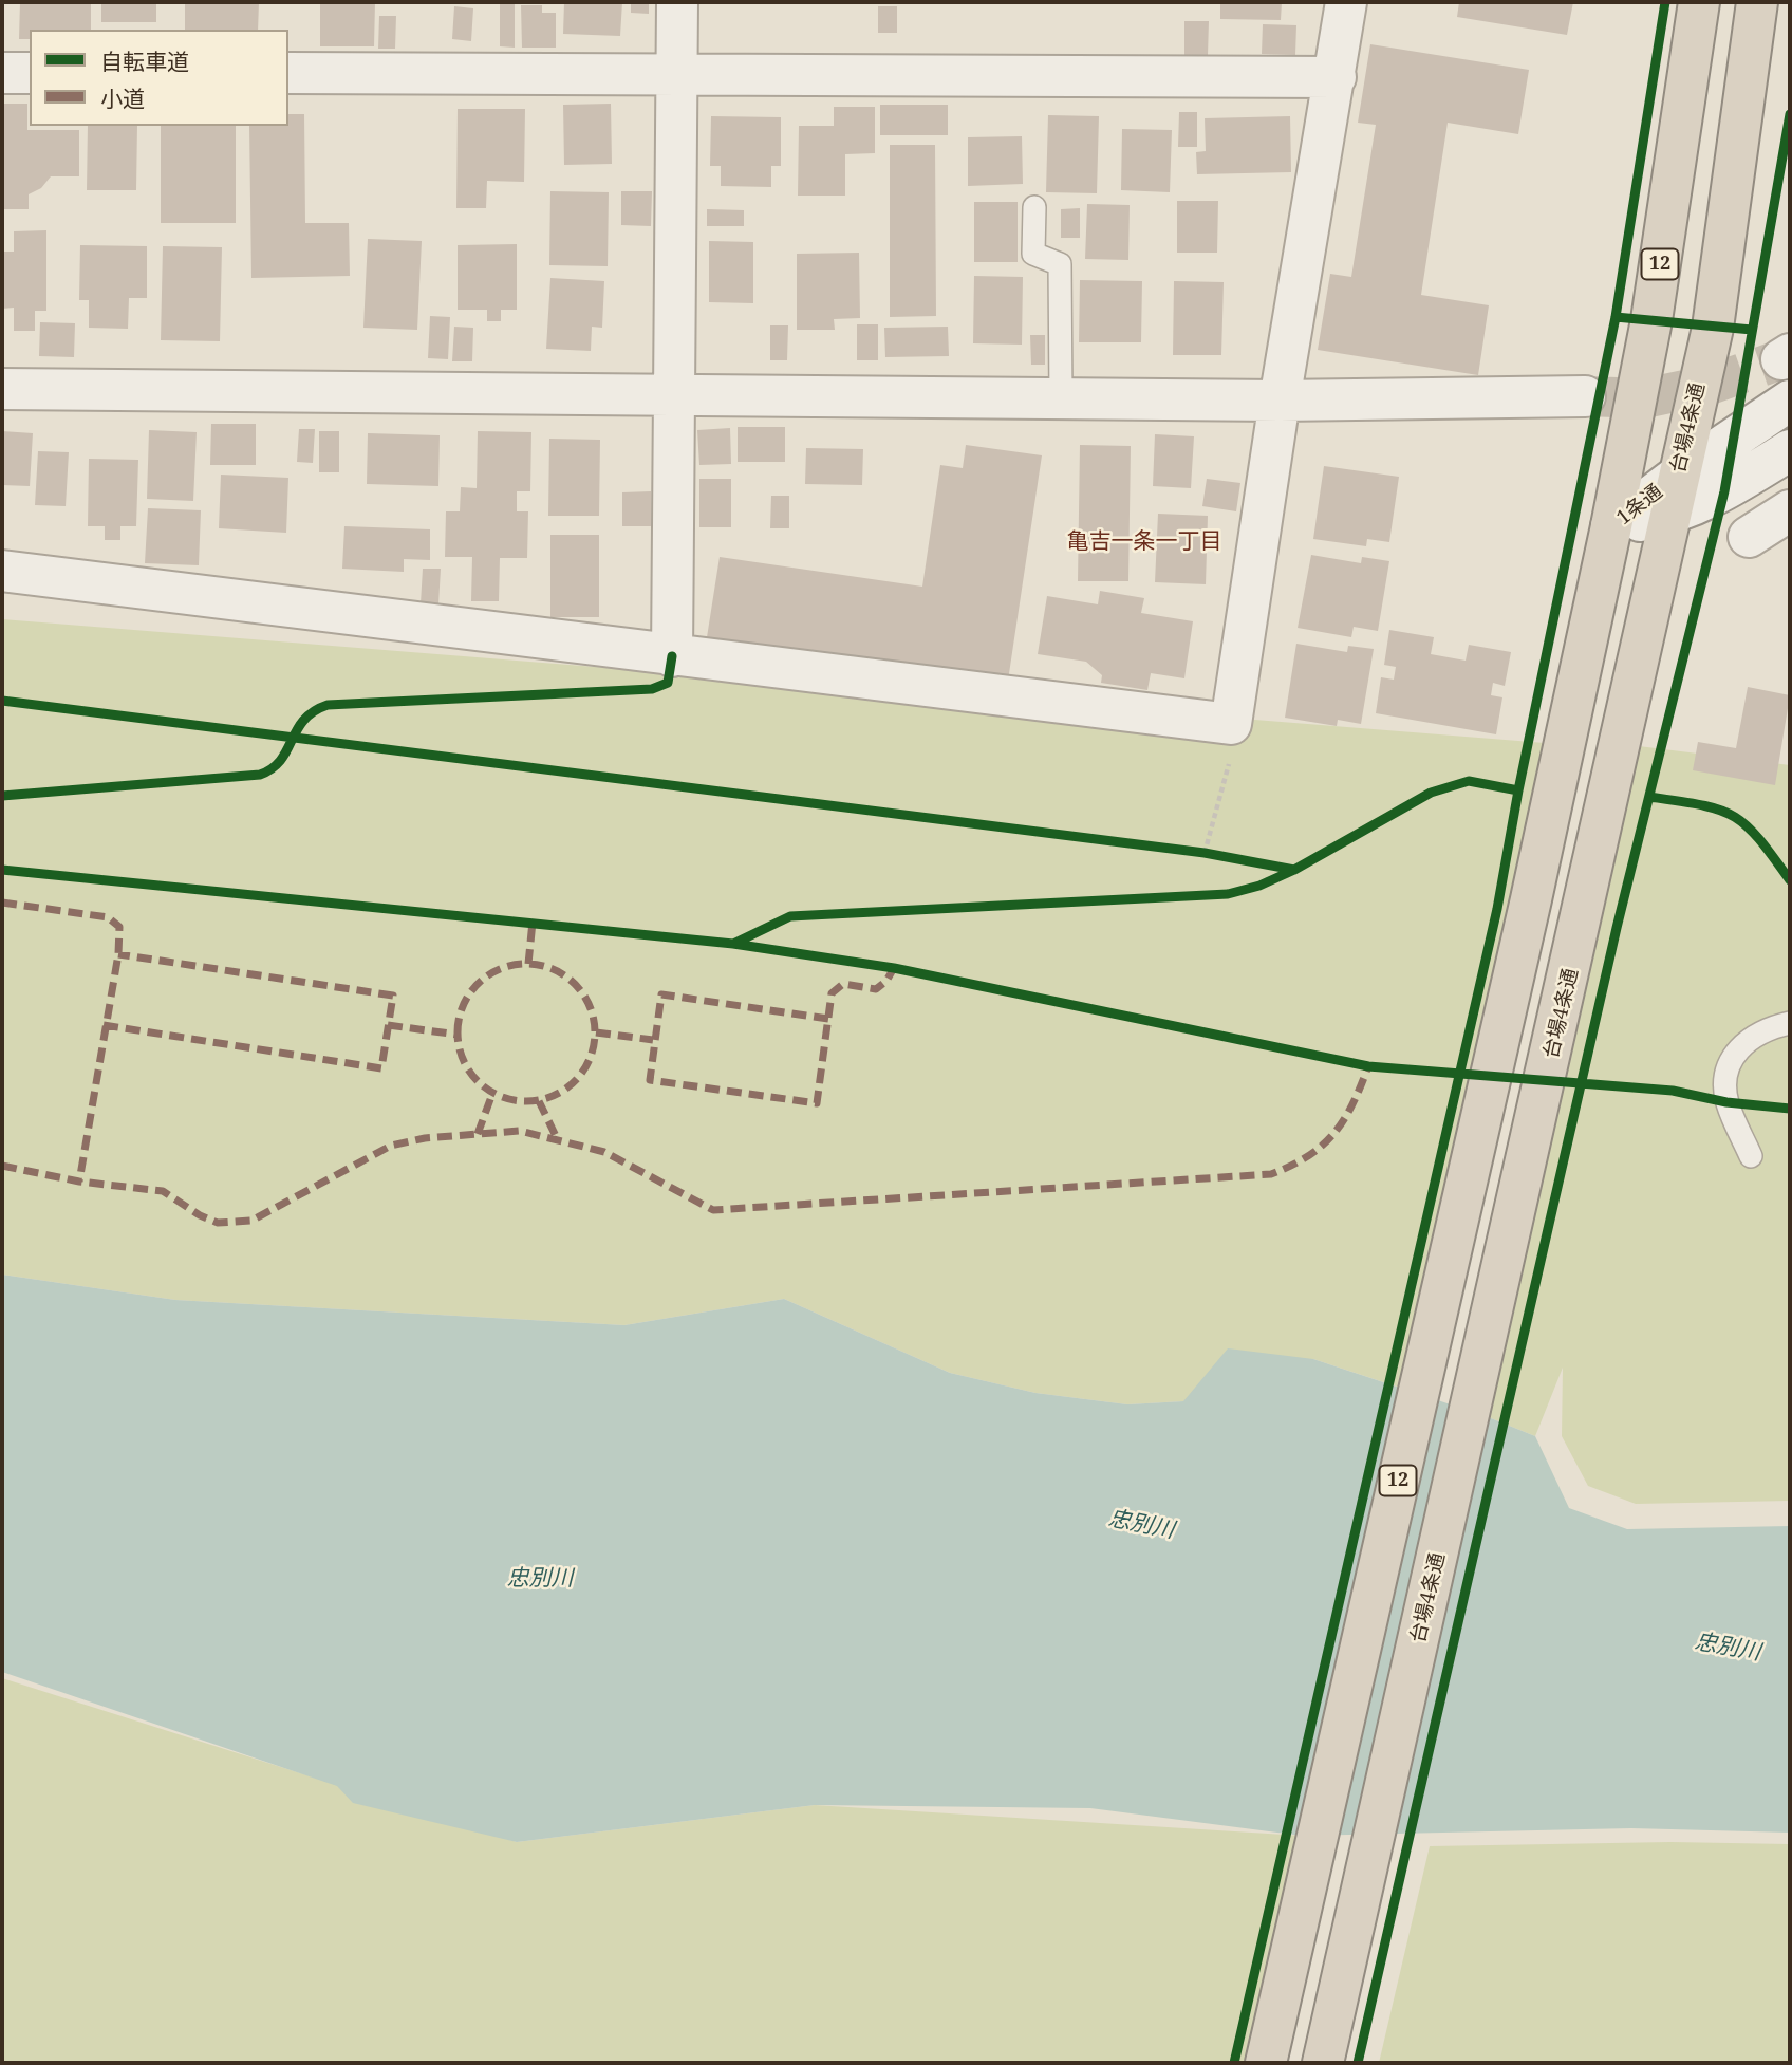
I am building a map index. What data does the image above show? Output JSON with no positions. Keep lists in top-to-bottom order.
{
  "streets": {
    "highway": ["12", "台場4条通"],
    "street": ["1条通"]
  },
  "crossings": [
    ["12", "1条通"],
    ["台場4条通", "1条通"]
  ],
  "districts": ["亀吉一条一丁目"],
  "water": ["忠別川"],
  "legend": ["自転車道", "小道"]
}
